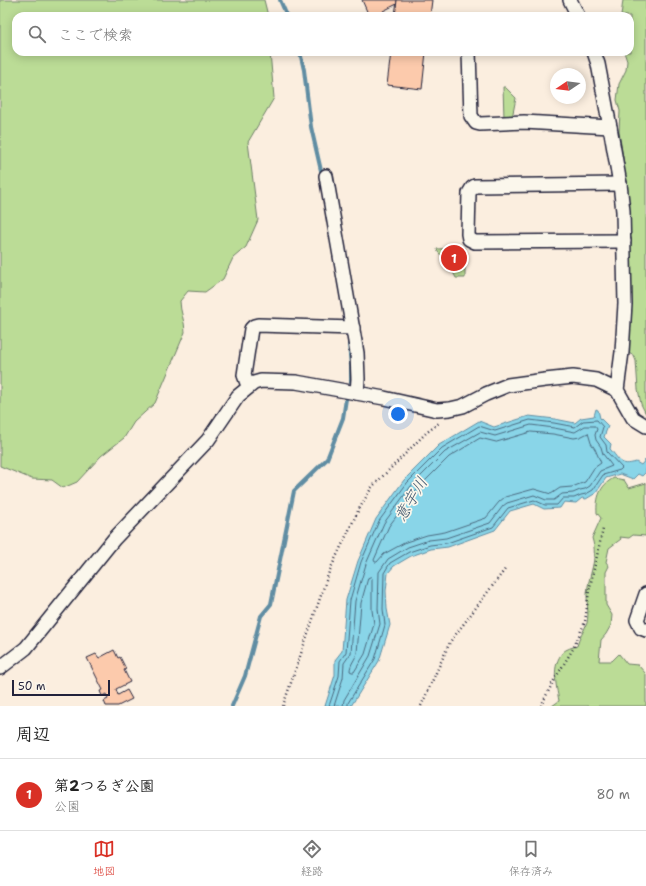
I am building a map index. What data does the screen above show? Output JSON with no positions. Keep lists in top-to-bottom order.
{
  "water": ["意宇川"],
  "scale_bar": "50 m",
  "north": "left",
  "page": {
    "search": "ここで検索",
    "pins": "1",
    "scale": "50 m",
    "heading": "周辺",
    "list": [
      {
        "mark": "1",
        "name": "第2つるぎ公園",
        "note": "公園",
        "value": "80 m"
      }
    ],
    "nav": ["地図", "経路", "保存済み"]
  }
}
